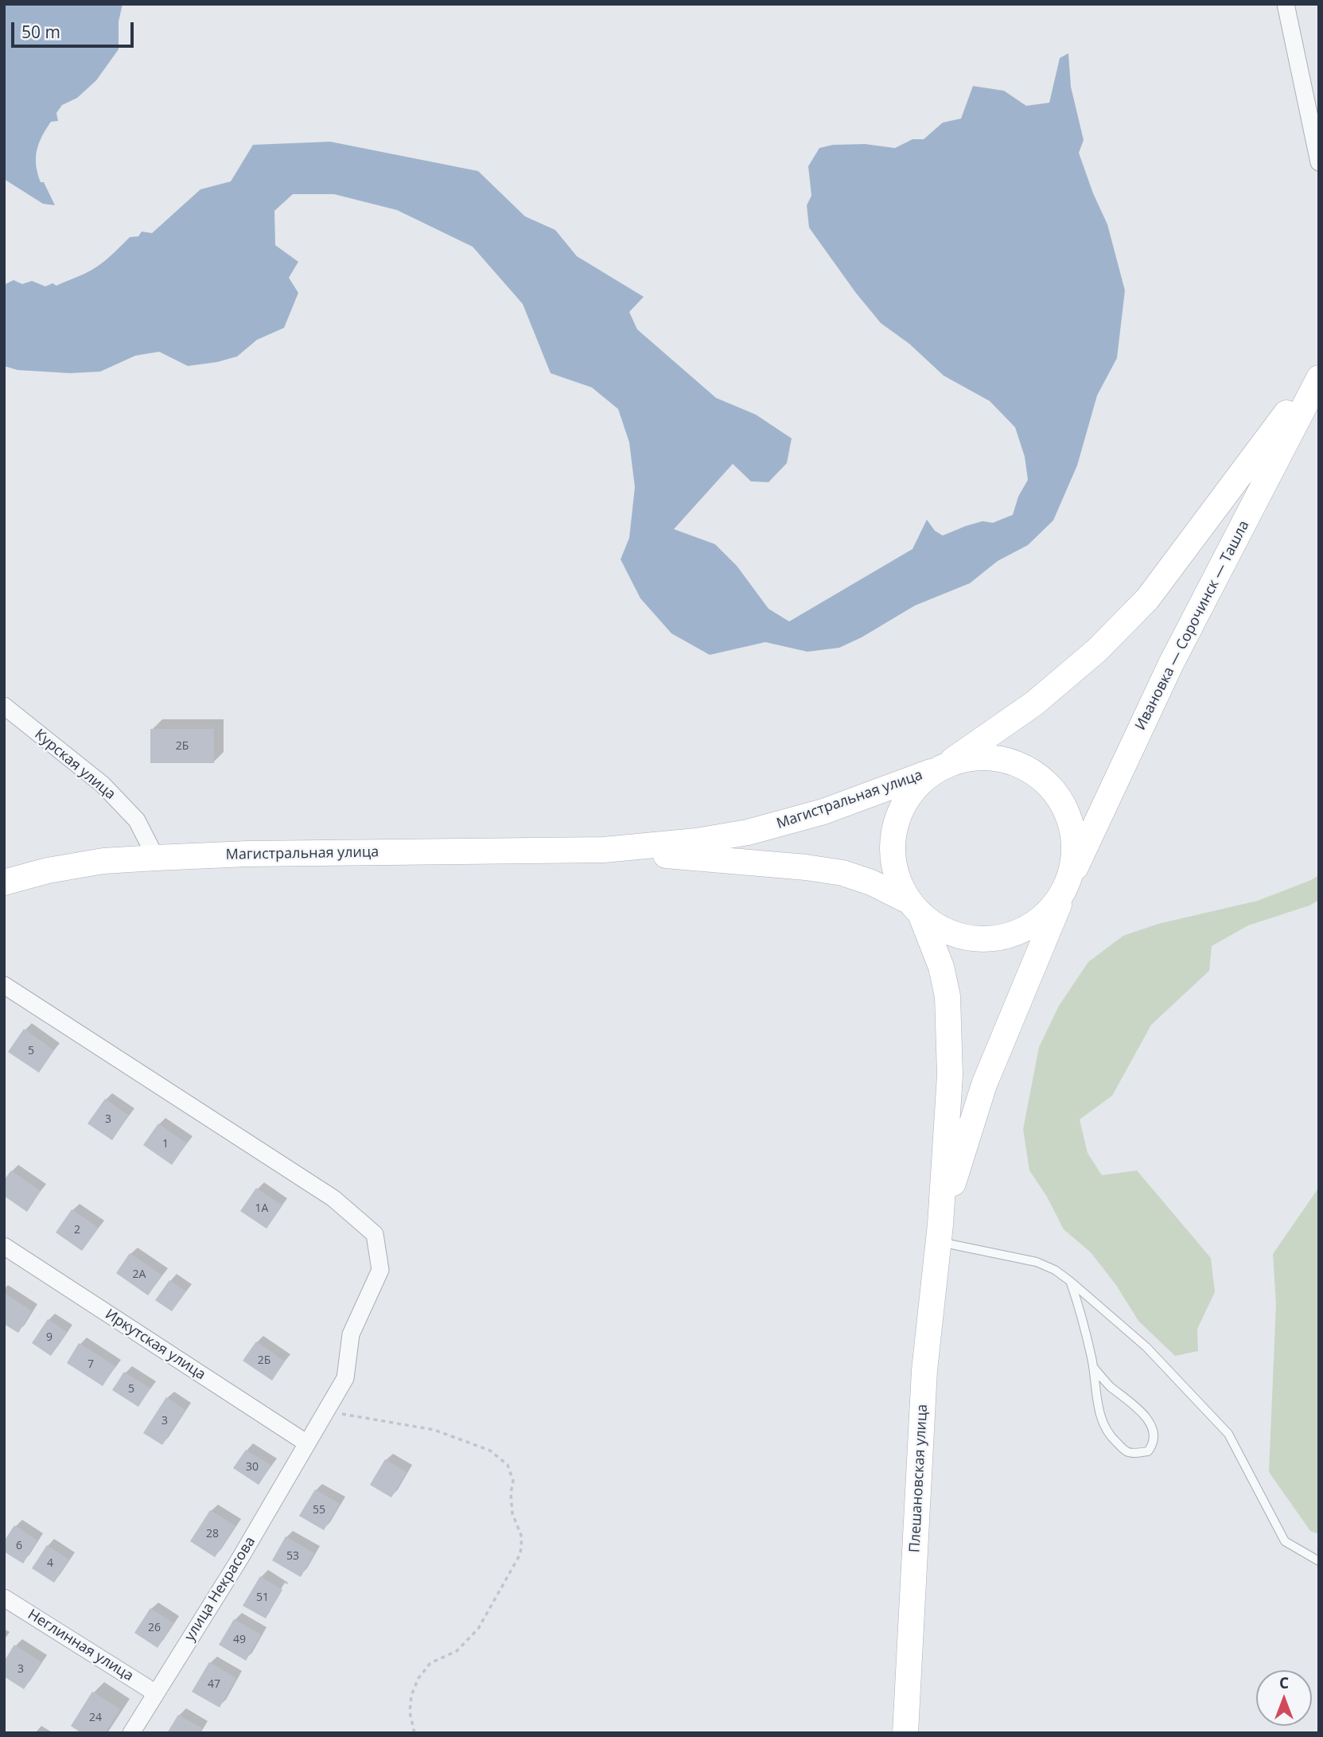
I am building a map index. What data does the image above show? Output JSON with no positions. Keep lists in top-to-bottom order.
{
  "streets": {
    "main road": ["Ивановка — Сорочинск — Ташла", "Магистральная улица", "Плешановская улица"],
    "street": [
      "Курская улица",
      "Иркутская улица",
      "улица Некрасова",
      "Неглинная улица"
    ]
  },
  "crossings": [
    ["Ивановка — Сорочинск — Ташла", "Магистральная улица"],
    ["Курская улица", "Магистральная улица"],
    ["Иркутская улица", "улица Некрасова"],
    ["улица Некрасова", "Неглинная улица"]
  ],
  "house_numbers": [
    "2Б",
    "5",
    "3",
    "1",
    "1А",
    "2",
    "2А",
    "9",
    "2Б",
    "7",
    "5",
    "3",
    "30",
    "55",
    "28",
    "6",
    "53",
    "4",
    "51",
    "26",
    "49",
    "3",
    "47",
    "24"
  ],
  "scale_bar": "50 m",
  "north": "top"
}
